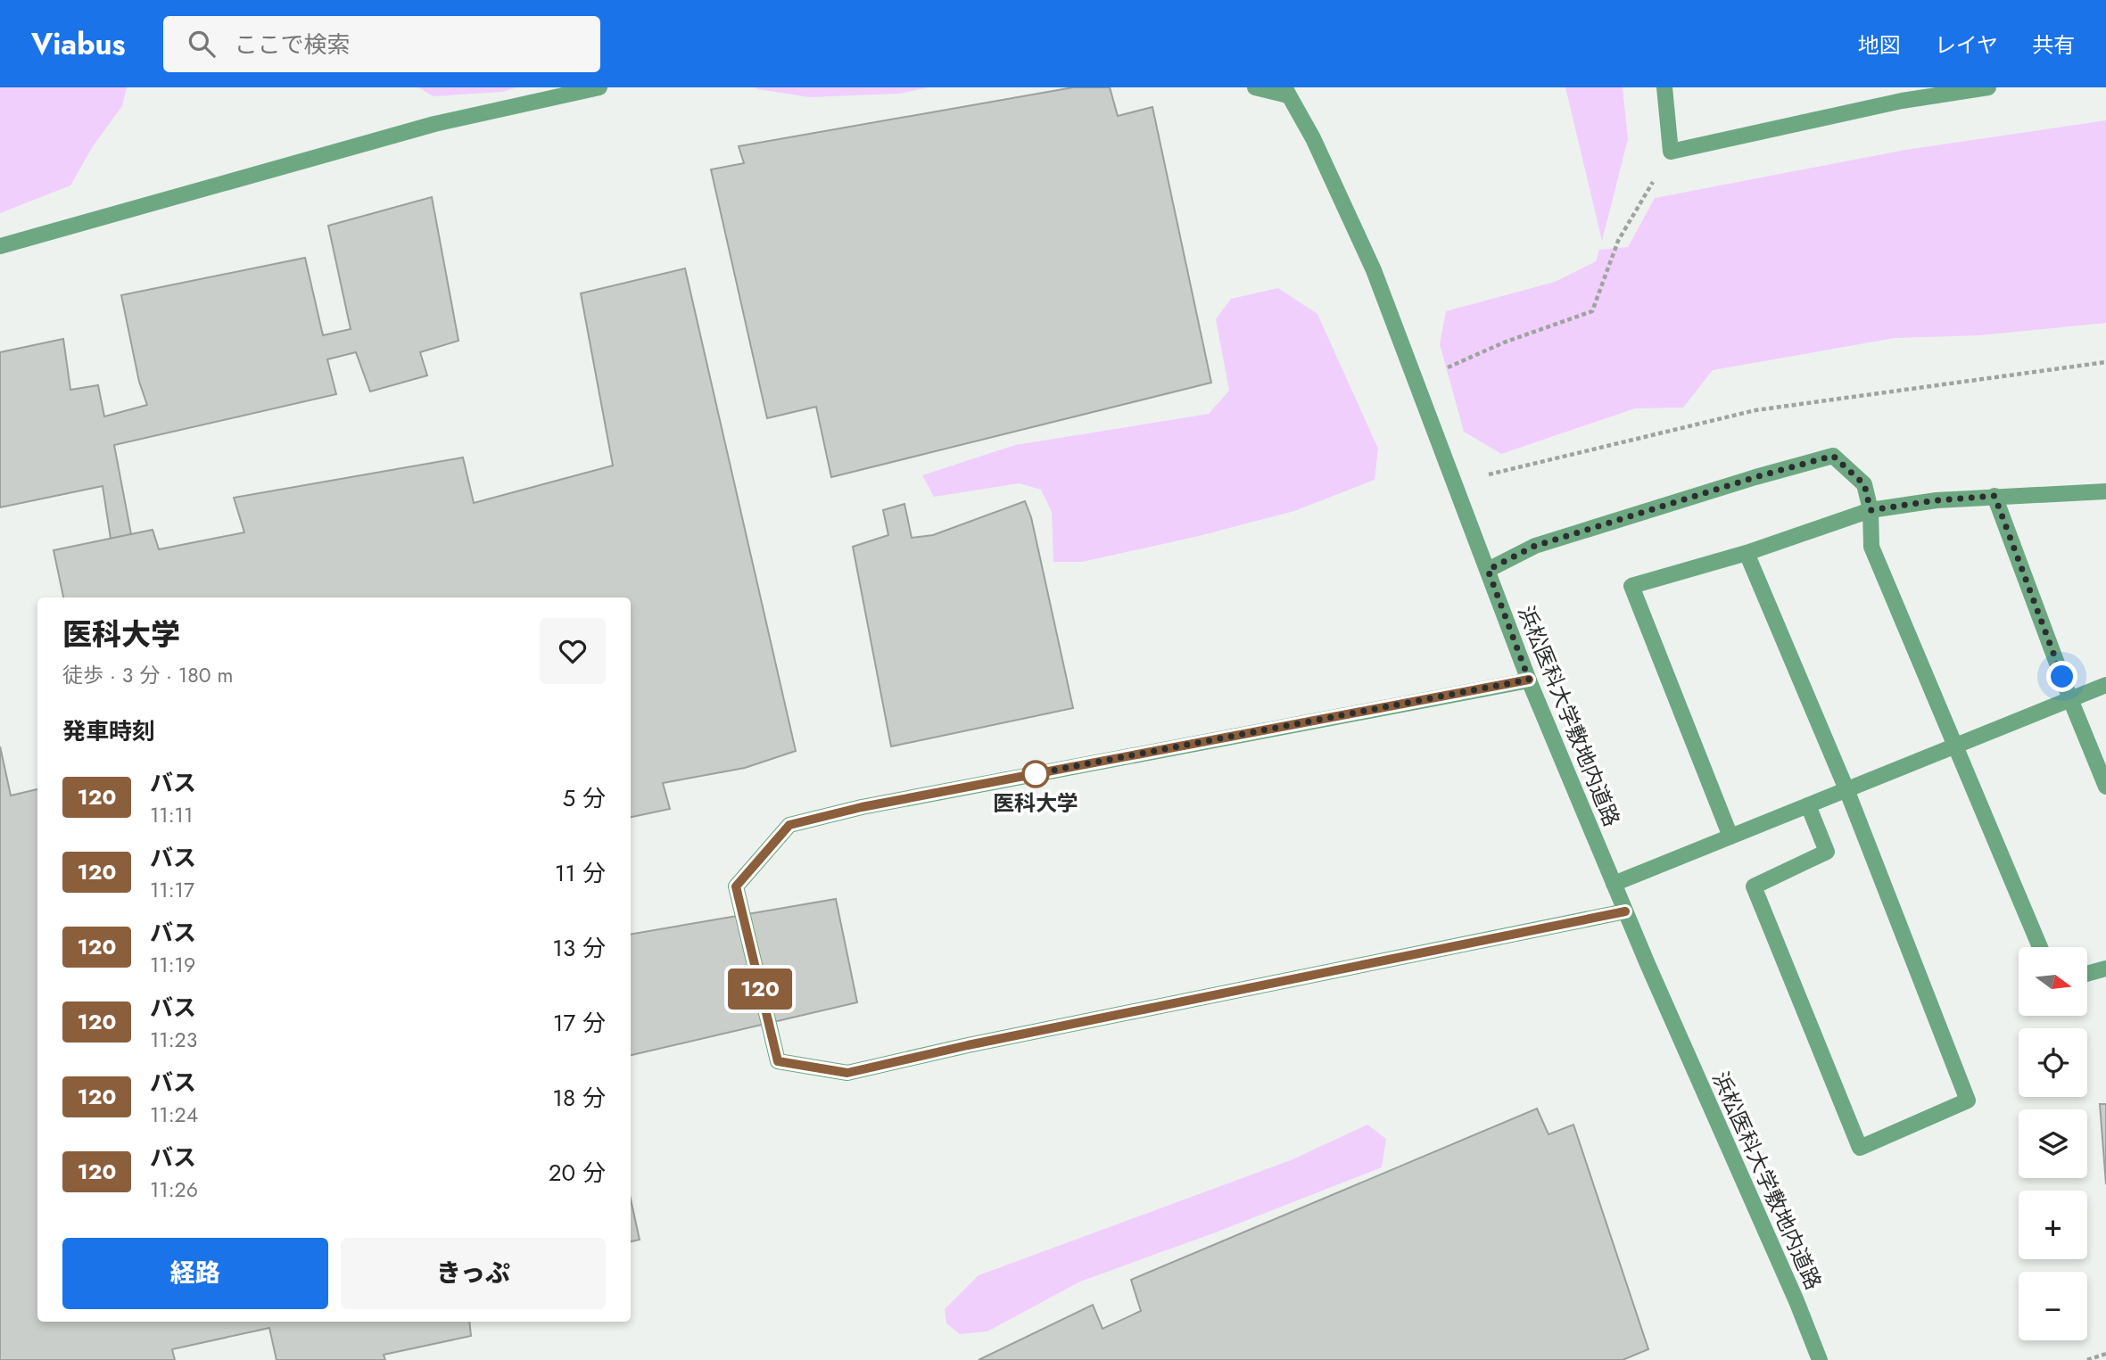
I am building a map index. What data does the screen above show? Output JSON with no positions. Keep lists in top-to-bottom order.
{
  "streets": {
    "street": ["浜松医科大学敷地内道路"]
  },
  "places": ["医科大学"],
  "lines": ["bus line 120"],
  "north": "right",
  "page": {
    "header": "Viabus",
    "search": "ここで検索",
    "nav": ["地図", "レイヤ", "共有"],
    "on_map": "120",
    "heading": [
      ["医科大学", "徒歩 · 3 分 · 180 m"],
      "発車時刻"
    ],
    "list": [
      {
        "mark": "120",
        "name": "バス",
        "note": "11:11",
        "value": "5 分"
      },
      {
        "mark": "120",
        "name": "バス",
        "note": "11:17",
        "value": "11 分"
      },
      {
        "mark": "120",
        "name": "バス",
        "note": "11:19",
        "value": "13 分"
      },
      {
        "mark": "120",
        "name": "バス",
        "note": "11:23",
        "value": "17 分"
      },
      {
        "mark": "120",
        "name": "バス",
        "note": "11:24",
        "value": "18 分"
      },
      {
        "mark": "120",
        "name": "バス",
        "note": "11:26",
        "value": "20 分"
      }
    ],
    "map_buttons": ["+", "−"],
    "buttons": ["経路", "きっぷ"]
  }
}
